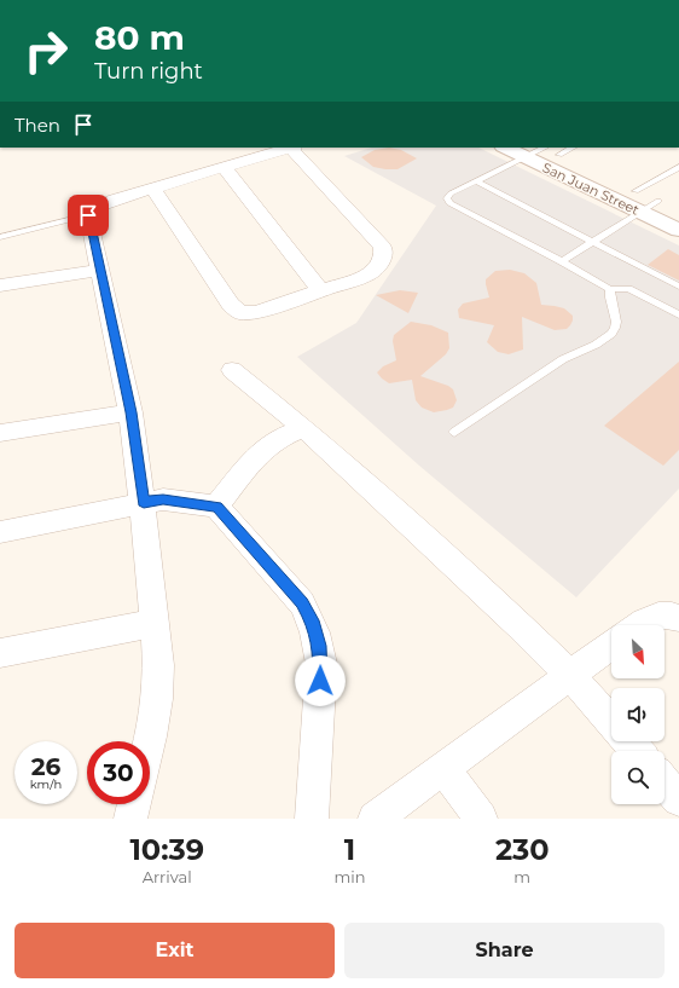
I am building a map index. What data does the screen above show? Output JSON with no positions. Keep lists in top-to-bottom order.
{
  "streets": {
    "main road": ["San Juan Street"]
  },
  "north": "bottom right",
  "page": {
    "turn": ["80 m", "Turn right"],
    "then": "Then",
    "speed": "26 km/h",
    "limit": "30",
    "eta": [
      "10:39",
      "Arrival",
      "1",
      "min",
      "230",
      "m"
    ],
    "buttons": ["Exit", "Share"]
  }
}
